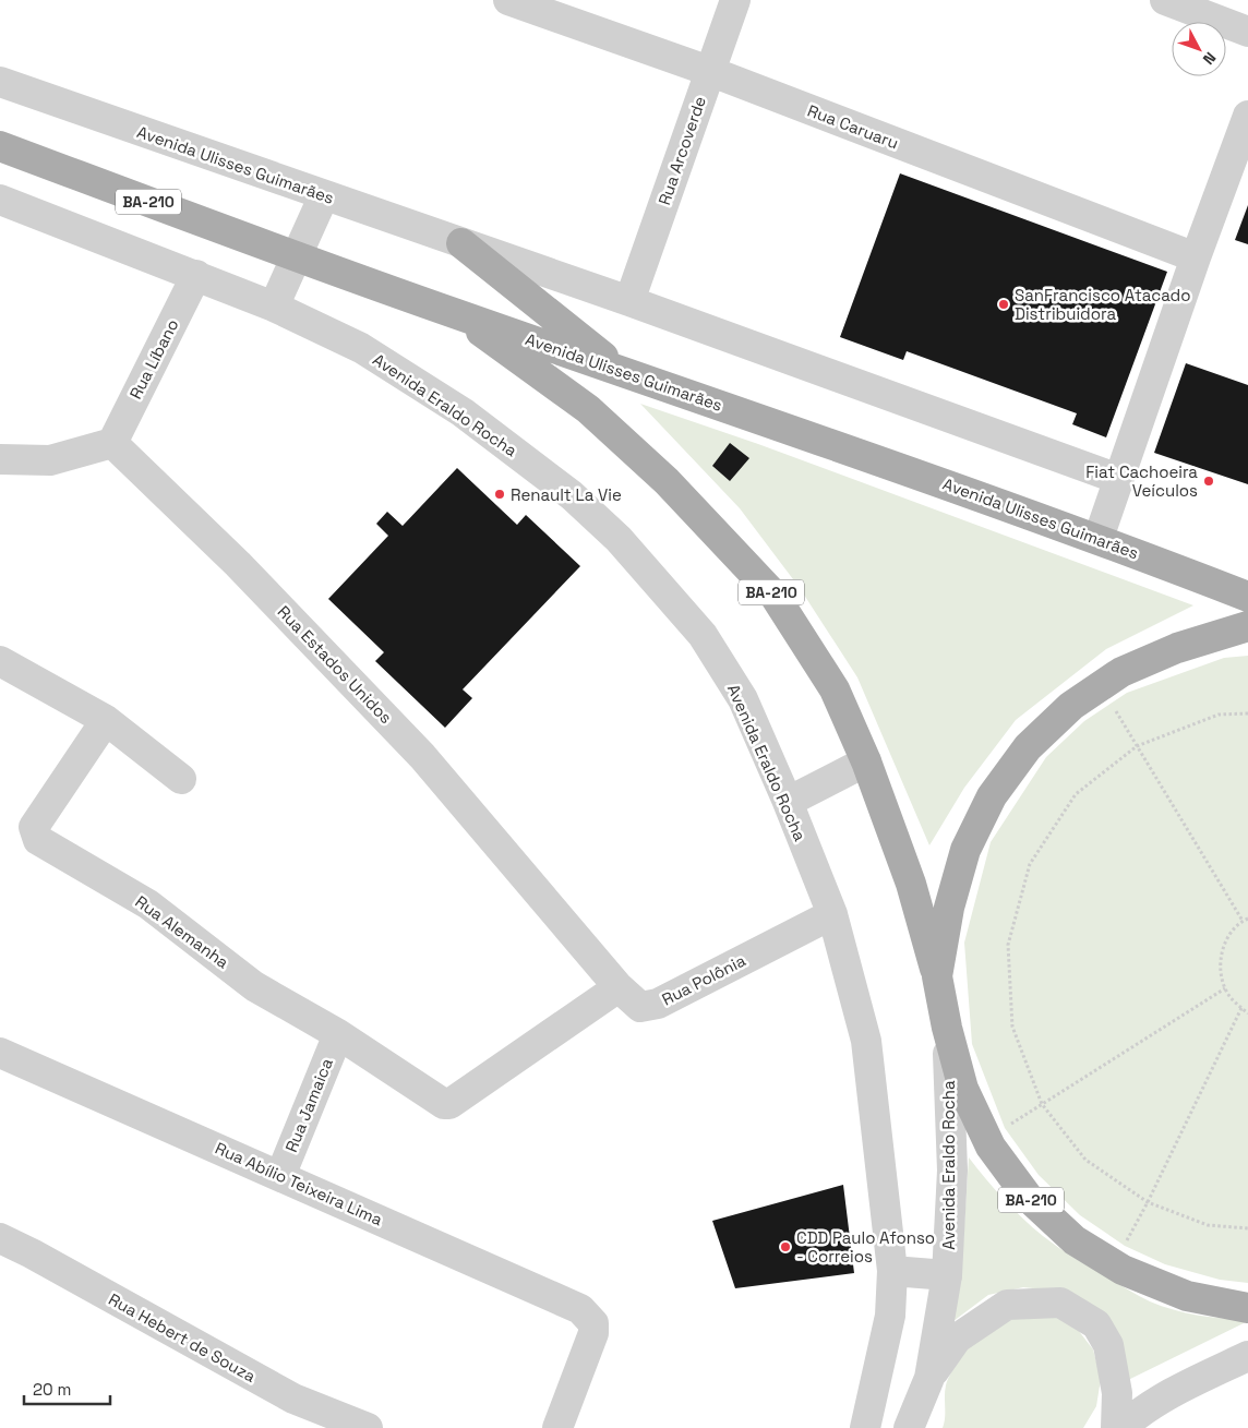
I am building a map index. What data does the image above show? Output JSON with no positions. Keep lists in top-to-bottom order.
{
  "streets": {
    "main road": ["Avenida Ulisses Guimarães", "BA-210"],
    "street": [
      "Rua Caruaru",
      "Rua Arcoverde",
      "Rua Líbano",
      "Avenida Eraldo Rocha",
      "Rua Estados Unidos",
      "Rua Alemanha",
      "Rua Polônia",
      "Rua Jamaica",
      "Rua Abílio Teixeira Lima",
      "Rua Hebert de Souza"
    ]
  },
  "crossings": [
    ["Rua Caruaru", "Rua Arcoverde"],
    ["Rua Arcoverde", "Avenida Ulisses Guimarães"],
    ["Avenida Ulisses Guimarães", "BA-210"],
    ["BA-210", "Avenida Eraldo Rocha"],
    ["Rua Líbano", "Avenida Eraldo Rocha"],
    ["Rua Líbano", "Rua Estados Unidos"],
    ["Avenida Eraldo Rocha", "Rua Polônia"],
    ["Rua Estados Unidos", "Rua Alemanha"],
    ["Rua Estados Unidos", "Rua Polônia"],
    ["Rua Alemanha", "Rua Polônia"],
    ["Rua Alemanha", "Rua Jamaica"],
    ["Rua Jamaica", "Rua Abílio Teixeira Lima"]
  ],
  "places": [
    "SanFrancisco Atacado Distribuidora",
    "Fiat Cachoeira Veículos",
    "Renault La Vie",
    "CDD Paulo Afonso - Correios"
  ],
  "scale_bar": "20 m",
  "north": "bottom right"
}
